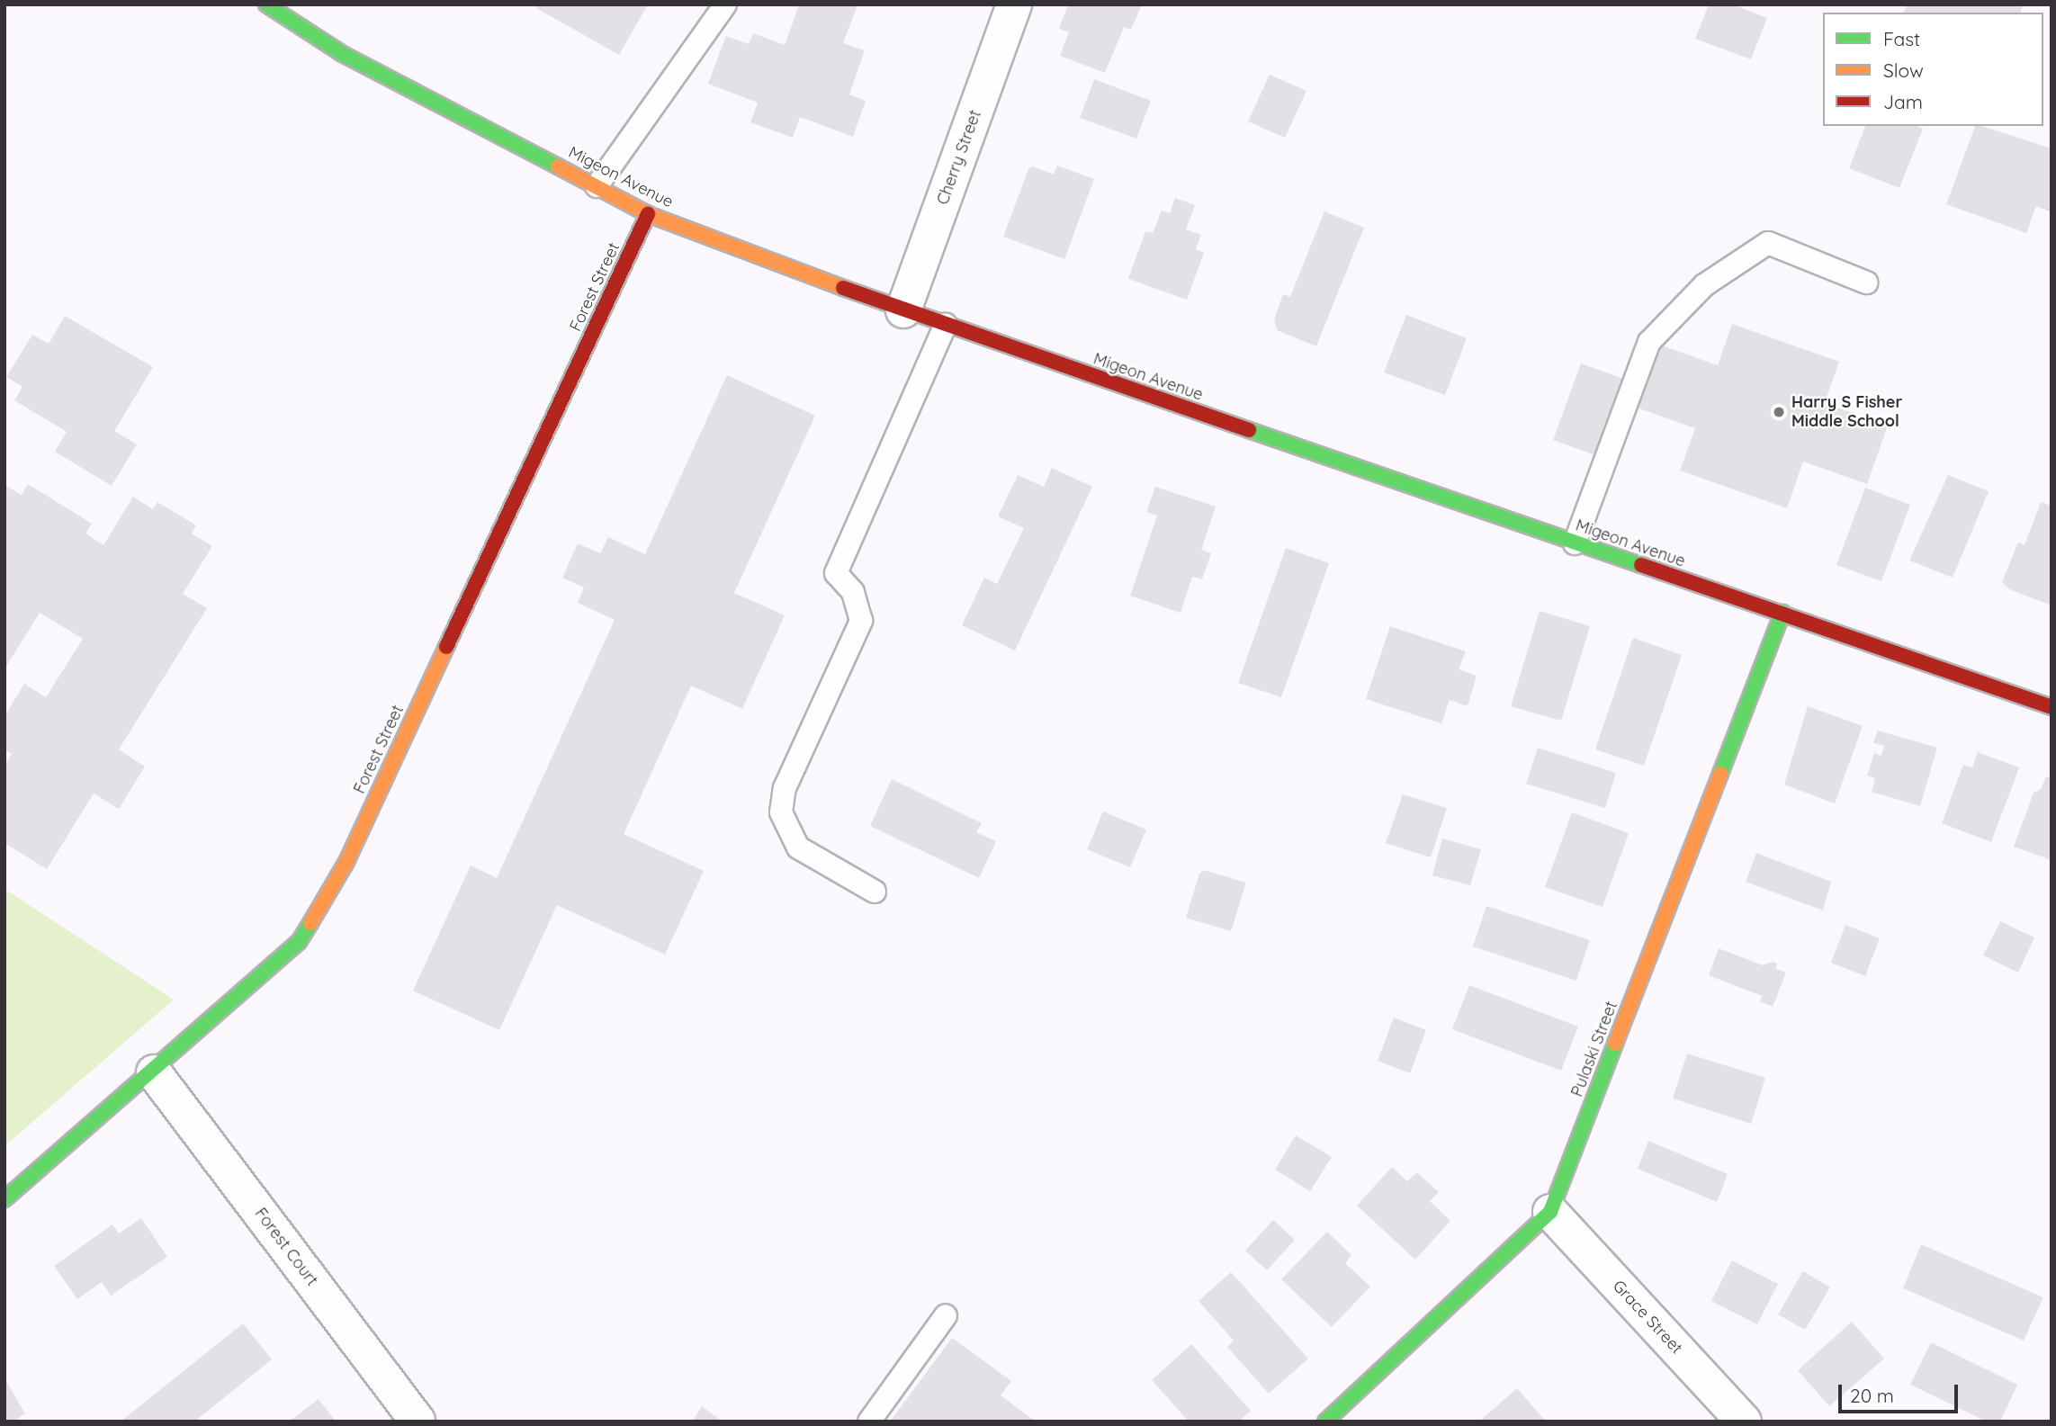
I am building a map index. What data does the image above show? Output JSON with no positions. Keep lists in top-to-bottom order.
{
  "streets": {
    "street": [
      "Cherry Street",
      "Migeon Avenue",
      "Forest Street",
      "Pulaski Street",
      "Forest Court",
      "Grace Street"
    ]
  },
  "crossings": [
    ["Cherry Street", "Migeon Avenue"],
    ["Migeon Avenue", "Forest Street"],
    ["Migeon Avenue", "Pulaski Street"],
    ["Forest Street", "Forest Court"],
    ["Pulaski Street", "Grace Street"]
  ],
  "places": ["Harry S Fisher Middle School"],
  "legend": ["Fast", "Slow", "Jam"],
  "scale_bar": "20 m"
}
